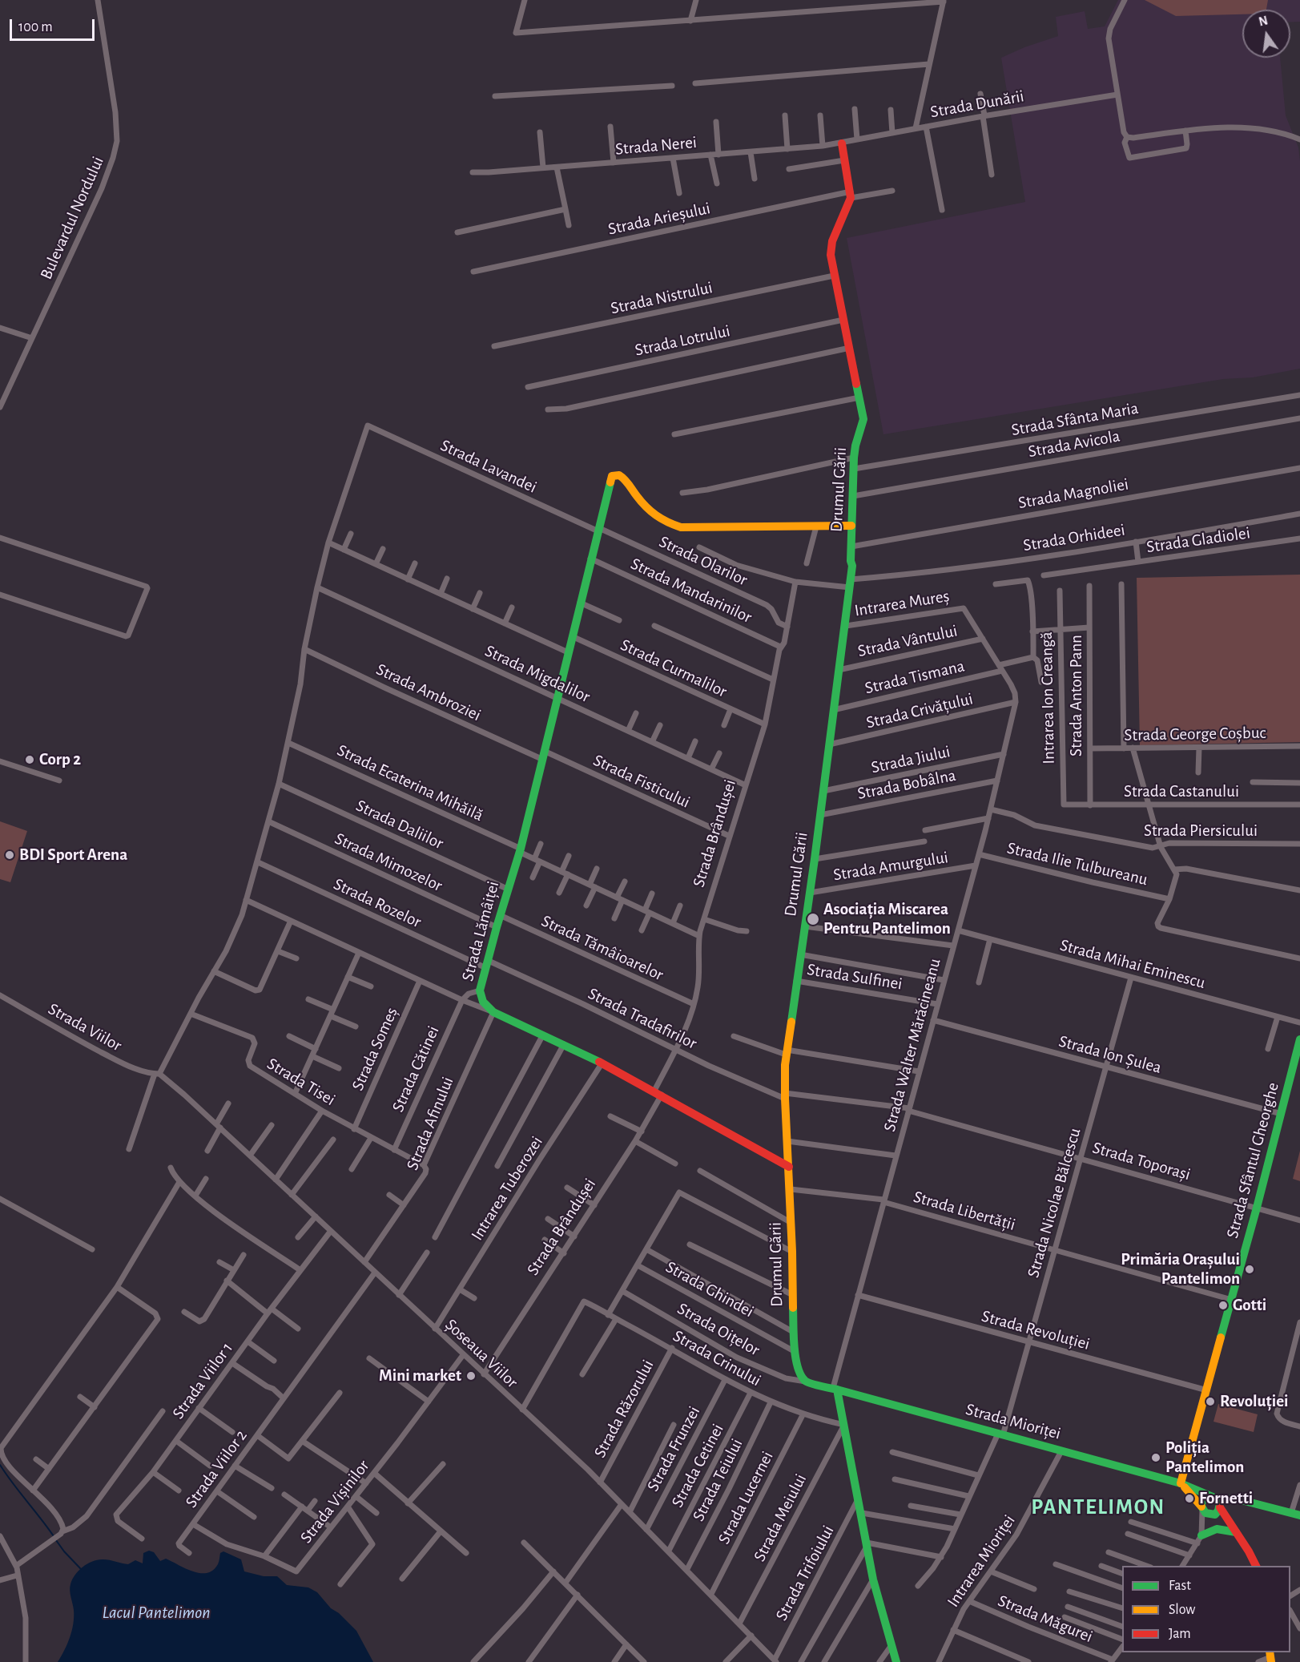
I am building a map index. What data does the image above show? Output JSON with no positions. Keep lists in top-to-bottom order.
{
  "streets": {
    "street": [
      "Strada Dunării",
      "Strada Nerei",
      "Bulevardul Nordului",
      "Strada Arieșului",
      "Strada Nistrului",
      "Strada Lotrului",
      "Strada Sfânta Maria",
      "Strada Avicola",
      "Strada Lavandei",
      "Drumul Gării",
      "Strada Magnoliei",
      "Strada Orhideei",
      "Strada Gladiolei",
      "Strada Olarilor",
      "Strada Mandarinilor",
      "Intrarea Mureș",
      "Strada Vântului",
      "Strada Curmalilor",
      "Strada Migdalilor",
      "Strada Tismana",
      "Strada Ambroziei",
      "Strada Anton Pann",
      "Intrarea Ion Creangă",
      "Strada Crivățului",
      "Strada George Coșbuc",
      "Strada Jiului",
      "Strada Fisticului",
      "Strada Ecaterina Mihăilă",
      "Strada Bobâlna",
      "Strada Castanului",
      "Strada Daliilor",
      "Strada Piersicului",
      "Strada Brândușei",
      "Strada Mimozelor",
      "Strada Ilie Tulbureanu",
      "Strada Amurgului",
      "Strada Rozelor",
      "Strada Lămâiței",
      "Strada Tămâioarelor",
      "Strada Mihai Eminescu",
      "Strada Sulfinei",
      "Strada Tradafirilor",
      "Strada Viilor",
      "Strada Walter Mărăcineanu",
      "Strada Someș",
      "Strada Ion Șulea",
      "Strada Cătinei",
      "Strada Tisei",
      "Strada Afinului",
      "Strada Sfântul Gheorghe",
      "Strada Toporași",
      "Intrarea Tuberozei",
      "Strada Nicolae Bălcescu",
      "Strada Libertății",
      "Strada Ghindei",
      "Strada Oițelor",
      "Strada Revoluției",
      "Șoseaua Viilor",
      "Strada Crinului",
      "Strada Viilor 1",
      "Strada Răzorului",
      "Strada Mioriței",
      "Strada Frunzei",
      "Strada Cetinei",
      "Strada Viilor 2",
      "Strada Teiului",
      "Strada Lucernei",
      "Strada Vișinilor",
      "Strada Meiului",
      "Intrarea Mioriței",
      "Strada Trifoiului",
      "Strada Măgurei"
    ]
  },
  "crossings": [
    ["Strada Arieșului", "Drumul Gării"],
    ["Strada Nistrului", "Drumul Gării"],
    ["Strada Lotrului", "Drumul Gării"],
    ["Strada Sfânta Maria", "Drumul Gării"],
    ["Strada Avicola", "Drumul Gării"],
    ["Strada Lavandei", "Strada Olarilor"],
    ["Strada Lavandei", "Strada Lămâiței"],
    ["Drumul Gării", "Strada Magnoliei"],
    ["Drumul Gării", "Strada Orhideei"],
    ["Drumul Gării", "Intrarea Mureș"],
    ["Drumul Gării", "Strada Vântului"],
    ["Drumul Gării", "Strada Tismana"],
    ["Drumul Gării", "Strada Crivățului"],
    ["Drumul Gării", "Strada Jiului"],
    ["Drumul Gării", "Strada Bobâlna"],
    ["Drumul Gării", "Strada Amurgului"],
    ["Drumul Gării", "Strada Sulfinei"],
    ["Drumul Gării", "Strada Tradafirilor"],
    ["Drumul Gării", "Strada Libertății"],
    ["Drumul Gării", "Strada Ghindei"],
    ["Drumul Gării", "Strada Oițelor"],
    ["Strada Olarilor", "Strada Brândușei"],
    ["Strada Olarilor", "Strada Lămâiței"],
    ["Strada Mandarinilor", "Strada Brândușei"],
    ["Strada Mandarinilor", "Strada Lămâiței"],
    ["Intrarea Mureș", "Strada Vântului"],
    ["Strada Curmalilor", "Strada Brândușei"],
    ["Strada Curmalilor", "Strada Lămâiței"],
    ["Strada Migdalilor", "Strada Brândușei"],
    ["Strada Migdalilor", "Strada Lămâiței"],
    ["Strada Ambroziei", "Strada Fisticului"],
    ["Strada Ambroziei", "Strada Lămâiței"],
    ["Strada Anton Pann", "Strada George Coșbuc"],
    ["Strada Anton Pann", "Strada Castanului"],
    ["Intrarea Ion Creangă", "Strada Castanului"],
    ["Strada Crivățului", "Strada Walter Mărăcineanu"],
    ["Strada Jiului", "Strada Walter Mărăcineanu"],
    ["Strada Fisticului", "Strada Brândușei"],
    ["Strada Fisticului", "Strada Lămâiței"],
    ["Strada Ecaterina Mihăilă", "Strada Brândușei"],
    ["Strada Ecaterina Mihăilă", "Strada Lămâiței"],
    ["Strada Bobâlna", "Strada Walter Mărăcineanu"],
    ["Strada Daliilor", "Strada Lămâiței"],
    ["Strada Piersicului", "Strada Walter Mărăcineanu"],
    ["Strada Brândușei", "Strada Tămâioarelor"],
    ["Strada Brândușei", "Strada Tradafirilor"],
    ["Strada Brândușei", "Șoseaua Viilor"],
    ["Strada Mimozelor", "Strada Lămâiței"],
    ["Strada Ilie Tulbureanu", "Strada Walter Mărăcineanu"],
    ["Strada Amurgului", "Strada Walter Mărăcineanu"],
    ["Strada Rozelor", "Strada Lămâiței"],
    ["Strada Rozelor", "Strada Tradafirilor"],
    ["Strada Lămâiței", "Strada Tămâioarelor"],
    ["Strada Lămâiței", "Strada Tradafirilor"],
    ["Strada Lămâiței", "Strada Afinului"],
    ["Strada Mihai Eminescu", "Strada Walter Mărăcineanu"],
    ["Strada Mihai Eminescu", "Strada Nicolae Bălcescu"],
    ["Strada Sulfinei", "Strada Walter Mărăcineanu"],
    ["Strada Tradafirilor", "Strada Walter Mărăcineanu"],
    ["Strada Tradafirilor", "Strada Toporași"],
    ["Strada Viilor", "Șoseaua Viilor"],
    ["Strada Walter Mărăcineanu", "Strada Ion Șulea"],
    ["Strada Walter Mărăcineanu", "Strada Toporași"],
    ["Strada Walter Mărăcineanu", "Strada Libertății"],
    ["Strada Walter Mărăcineanu", "Strada Revoluției"],
    ["Strada Walter Mărăcineanu", "Strada Mioriței"],
    ["Strada Someș", "Strada Tisei"],
    ["Strada Ion Șulea", "Strada Sfântul Gheorghe"],
    ["Strada Ion Șulea", "Strada Nicolae Bălcescu"],
    ["Strada Cătinei", "Strada Tisei"],
    ["Strada Tisei", "Strada Afinului"],
    ["Strada Afinului", "Șoseaua Viilor"],
    ["Strada Sfântul Gheorghe", "Strada Toporași"],
    ["Strada Sfântul Gheorghe", "Strada Libertății"],
    ["Strada Sfântul Gheorghe", "Strada Revoluției"],
    ["Strada Sfântul Gheorghe", "Strada Mioriței"],
    ["Strada Toporași", "Strada Nicolae Bălcescu"],
    ["Intrarea Tuberozei", "Șoseaua Viilor"],
    ["Strada Nicolae Bălcescu", "Strada Libertății"],
    ["Strada Nicolae Bălcescu", "Strada Revoluției"],
    ["Strada Nicolae Bălcescu", "Strada Mioriței"],
    ["Șoseaua Viilor", "Strada Crinului"],
    ["Șoseaua Viilor", "Strada Viilor 1"],
    ["Șoseaua Viilor", "Strada Răzorului"],
    ["Șoseaua Viilor", "Strada Frunzei"],
    ["Șoseaua Viilor", "Strada Cetinei"],
    ["Șoseaua Viilor", "Strada Viilor 2"],
    ["Șoseaua Viilor", "Strada Teiului"],
    ["Șoseaua Viilor", "Strada Lucernei"],
    ["Șoseaua Viilor", "Strada Vișinilor"],
    ["Șoseaua Viilor", "Strada Meiului"],
    ["Șoseaua Viilor", "Strada Trifoiului"],
    ["Strada Crinului", "Strada Răzorului"],
    ["Strada Crinului", "Strada Frunzei"],
    ["Strada Crinului", "Strada Cetinei"],
    ["Strada Crinului", "Strada Teiului"],
    ["Strada Crinului", "Strada Lucernei"],
    ["Strada Crinului", "Strada Meiului"],
    ["Strada Viilor 1", "Strada Viilor 2"],
    ["Strada Mioriței", "Intrarea Mioriței"],
    ["Strada Viilor 2", "Strada Vișinilor"],
    ["Intrarea Mioriței", "Strada Măgurei"]
  ],
  "districts": ["PANTELIMON"],
  "water": ["Lacul Pantelimon"],
  "places": [
    "Corp 2",
    "BDI Sport Arena",
    "Asociația Miscarea Pentru Pantelimon",
    "Primăria Orașului Pantelimon",
    "Gotti",
    "Mini market",
    "Revoluției",
    "Poliția Pantelimon",
    "Fornetti"
  ],
  "legend": ["Fast", "Slow", "Jam"],
  "scale_bar": "100 m",
  "north": "top"
}
